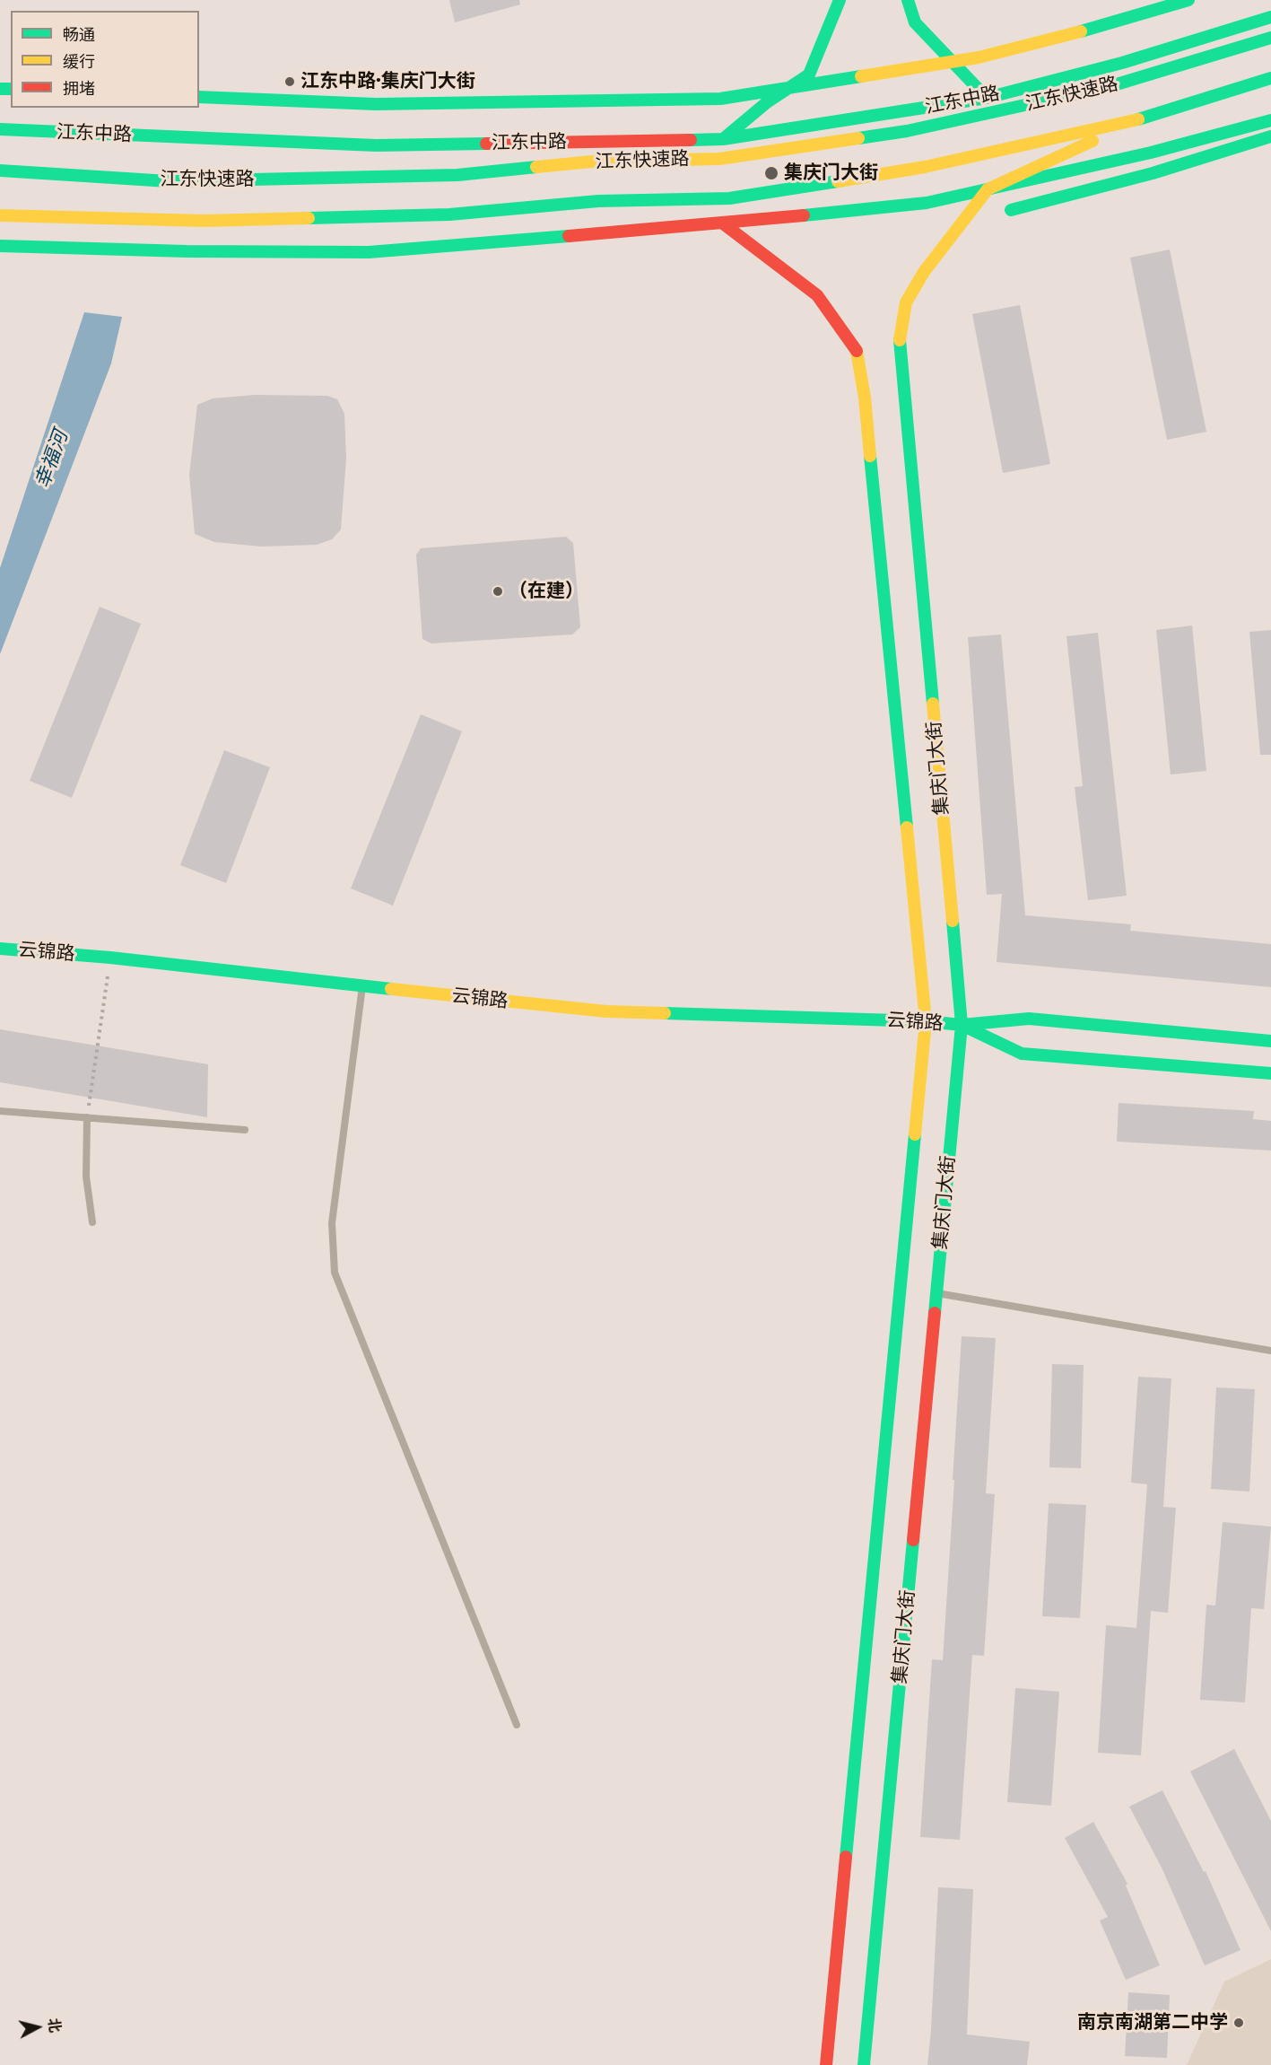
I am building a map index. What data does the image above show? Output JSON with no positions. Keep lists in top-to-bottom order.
{
  "streets": {
    "main road": [
      "江东快速路",
      "江东中路",
      "集庆门大街",
      "云锦路"
    ]
  },
  "crossings": [
    ["集庆门大街", "云锦路"]
  ],
  "water": ["幸福河"],
  "places": [
    "江东中路·集庆门大街",
    "集庆门大街",
    "（在建）",
    "南京南湖第二中学"
  ],
  "legend": ["畅通", "缓行", "拥堵"],
  "north": "right"
}
